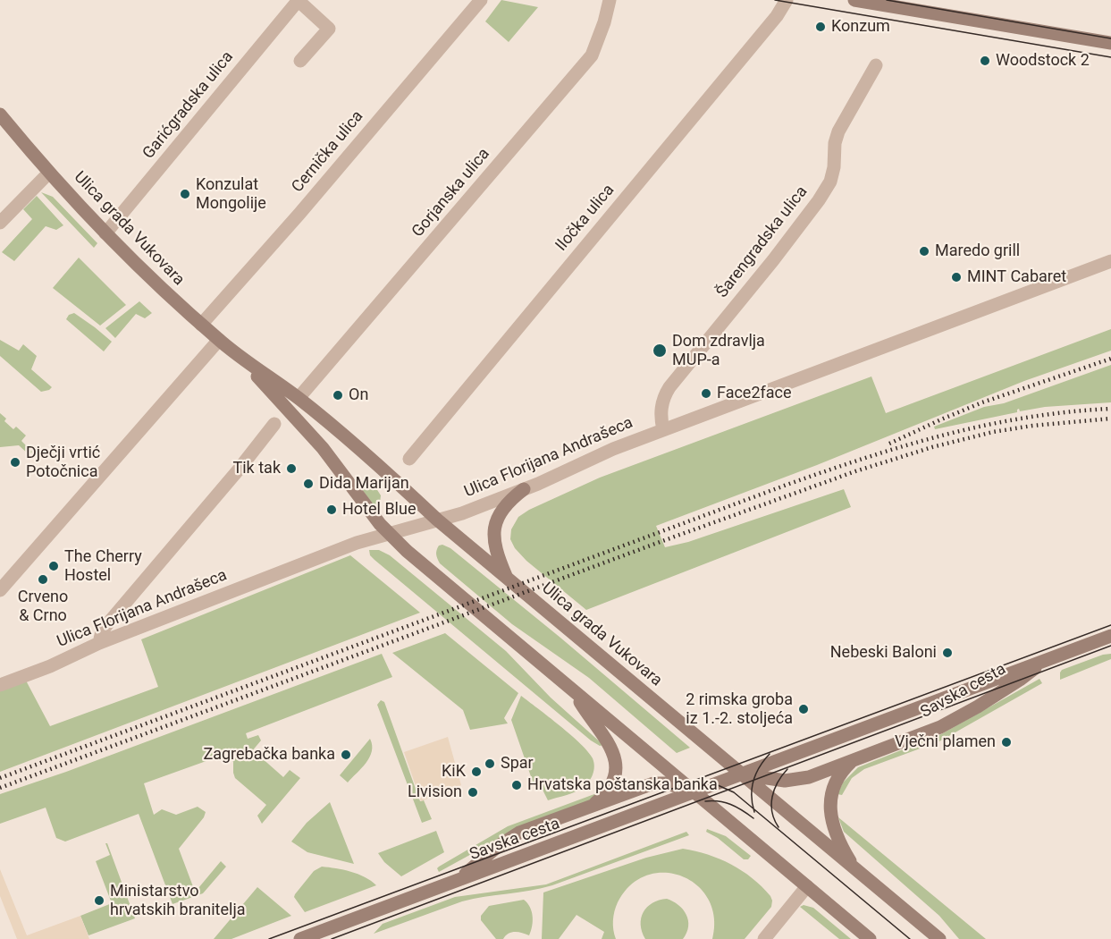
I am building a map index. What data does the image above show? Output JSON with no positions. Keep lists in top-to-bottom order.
{
  "streets": {
    "main road": ["Ulica grada Vukovara", "Savska cesta"],
    "street": [
      "Garićgradska ulica",
      "Cernička ulica",
      "Gorjanska ulica",
      "Iločka ulica",
      "Šarengradska ulica",
      "Ulica Florijana Andrašeca"
    ]
  },
  "crossings": [
    ["Garićgradska ulica", "Ulica grada Vukovara"],
    ["Cernička ulica", "Ulica grada Vukovara"],
    ["Gorjanska ulica", "Ulica grada Vukovara"],
    ["Ulica grada Vukovara", "Ulica Florijana Andrašeca"],
    ["Ulica grada Vukovara", "Savska cesta"],
    ["Šarengradska ulica", "Ulica Florijana Andrašeca"]
  ],
  "places": [
    "Konzum",
    "Woodstock 2",
    "Konzulat Mongolije",
    "Maredo grill",
    "MINT Cabaret",
    "Dom zdravlja MUP-a",
    "Face2face",
    "On",
    "Dječji vrtić Potočnica",
    "Tik tak",
    "Dida Marijan",
    "Hotel Blue",
    "The Cherry Hostel",
    "Crveno & Crno",
    "Nebeski Baloni",
    "2 rimska groba iz 1.-2. stoljeća",
    "Vječni plamen",
    "Zagrebačka banka",
    "Spar",
    "KiK",
    "Hrvatska poštanska banka",
    "Livision",
    "Ministarstvo hrvatskih branitelja"
  ]
}
